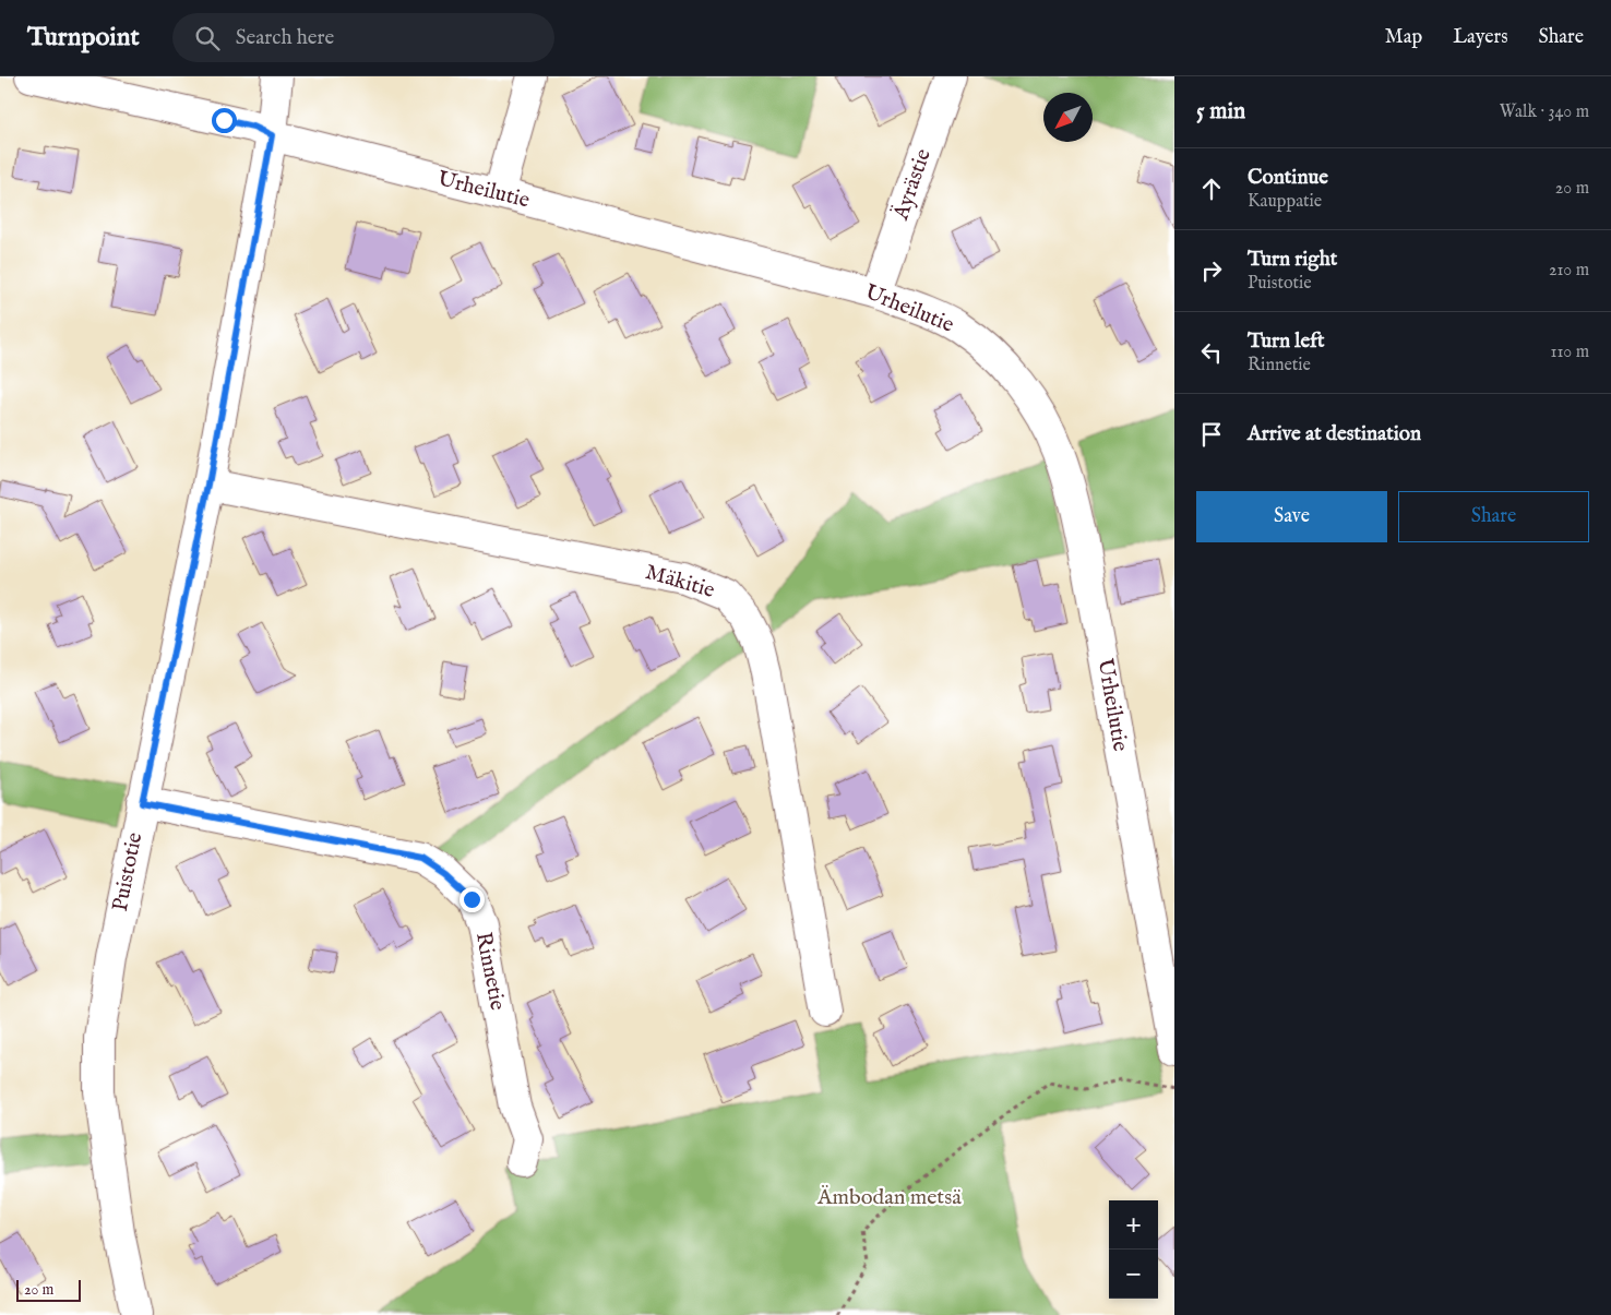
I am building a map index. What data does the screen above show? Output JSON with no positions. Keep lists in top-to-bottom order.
{
  "streets": {
    "street": [
      "Äyrästie",
      "Urheilutie",
      "Mäkitie",
      "Puistotie",
      "Rinnetie"
    ]
  },
  "crossings": [
    ["Äyrästie", "Urheilutie"],
    ["Urheilutie", "Puistotie"],
    ["Mäkitie", "Puistotie"],
    ["Puistotie", "Rinnetie"]
  ],
  "parks": ["Ämbodan metsä"],
  "scale_bar": "20 m",
  "north": "bottom left",
  "page": {
    "header": "Turnpoint",
    "search": "Search here",
    "nav": ["Map", "Layers", "Share"],
    "heading": ["5 min", "Walk · 340 m"],
    "list": [
      ["Continue", "Kauppatie", "20 m"],
      ["Turn right", "Puistotie", "210 m"],
      ["Turn left", "Rinnetie", "110 m"],
      "Arrive at destination"
    ],
    "buttons": ["Save", "Share"],
    "map_buttons": ["+", "−"],
    "scale": "20 m"
  }
}
